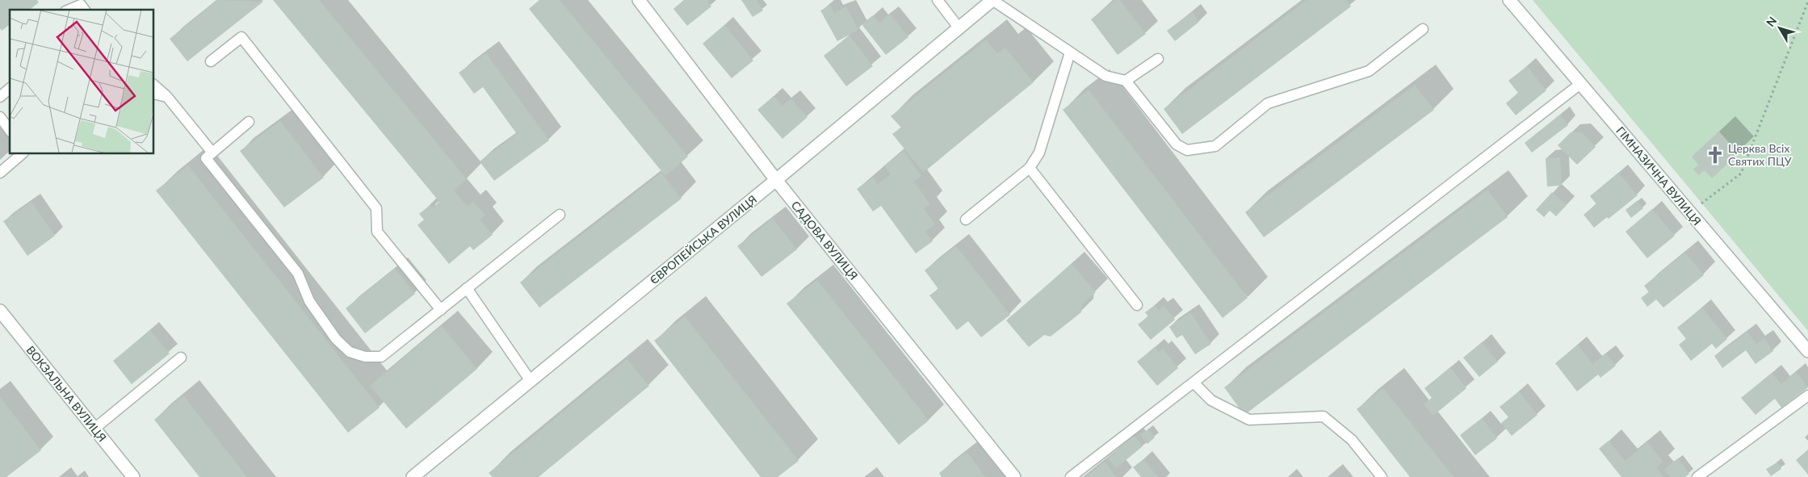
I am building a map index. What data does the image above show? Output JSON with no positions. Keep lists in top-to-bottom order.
{
  "streets": {
    "street": [
      "ГІМНАЗИЧНА ВУЛИЦЯ",
      "ЄВРОПЕЙСЬКА ВУЛИЦЯ",
      "САДОВА ВУЛИЦЯ",
      "ВОКЗАЛЬНА ВУЛИЦЯ"
    ]
  },
  "crossings": [
    ["ЄВРОПЕЙСЬКА ВУЛИЦЯ", "САДОВА ВУЛИЦЯ"]
  ],
  "places": {
    "church": ["Церква Всіх Святих ПЦУ"]
  },
  "north": "top left"
}
